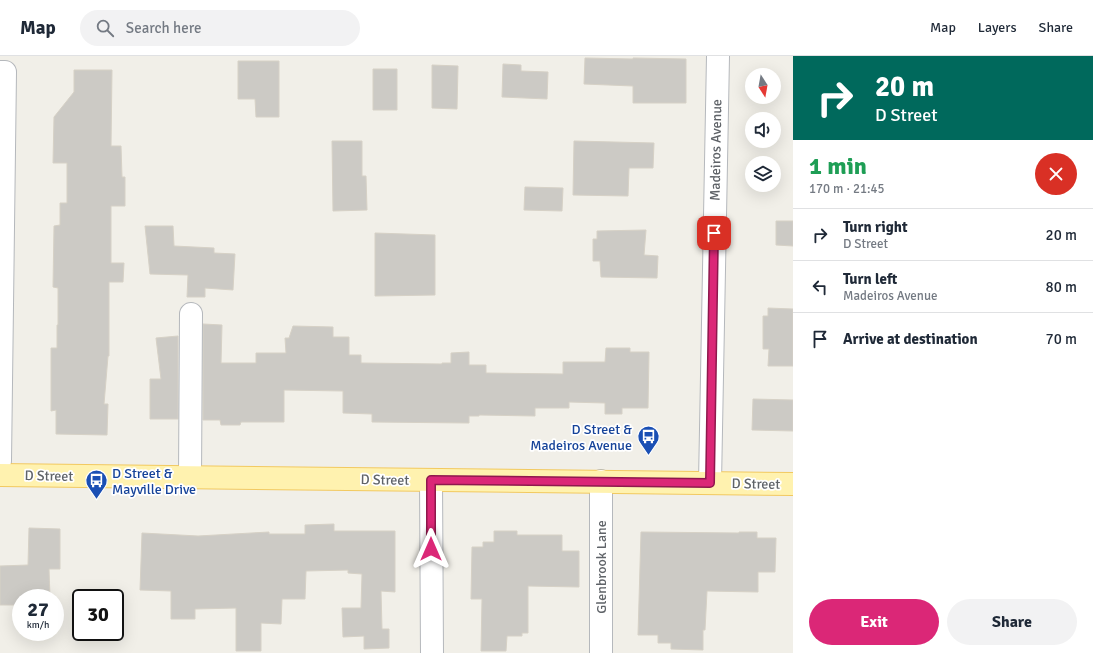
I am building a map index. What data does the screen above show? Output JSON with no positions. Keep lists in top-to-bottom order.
{
  "streets": {
    "main road": ["D Street"],
    "street": ["Madeiros Avenue", "Glenbrook Lane"]
  },
  "crossings": [
    ["Madeiros Avenue", "D Street"],
    ["D Street", "Glenbrook Lane"]
  ],
  "places": {
    "bus stop": ["D Street & Madeiros Avenue", "D Street & Mayville Drive"]
  },
  "north": "bottom",
  "page": {
    "header": "Map",
    "search": "Search here",
    "nav": ["Map", "Layers", "Share"],
    "turn": ["20 m", "D Street"],
    "heading": ["1 min", "170 m · 21:45"],
    "list": [
      {
        "name": "Turn right",
        "note": "D Street",
        "value": "20 m"
      },
      {
        "name": "Turn left",
        "note": "Madeiros Avenue",
        "value": "80 m"
      },
      {
        "name": "Arrive at destination",
        "value": "70 m"
      }
    ],
    "speed": "27 km/h",
    "limit": "30",
    "buttons": ["Exit", "Share"]
  }
}
